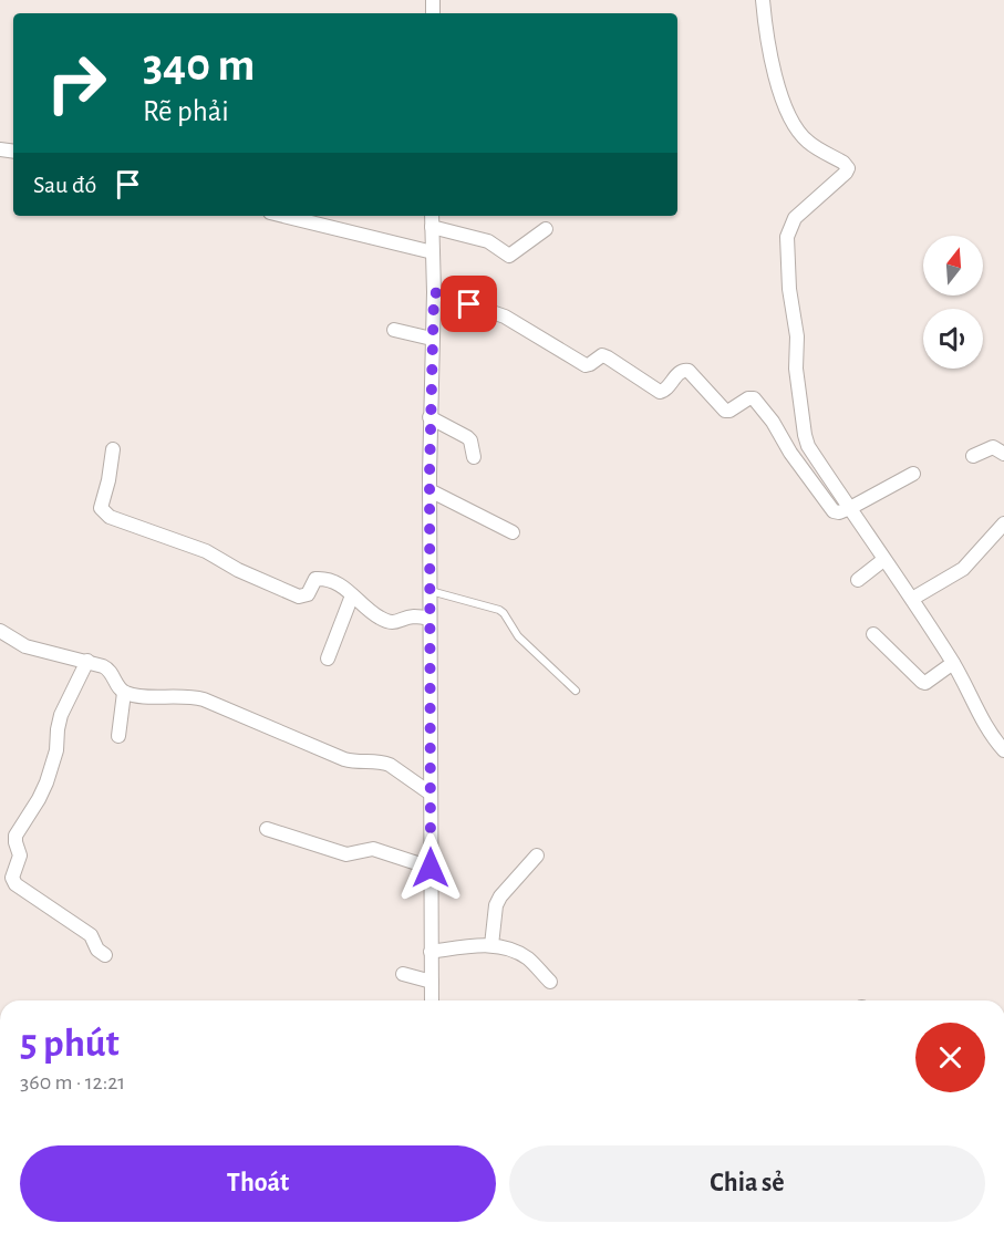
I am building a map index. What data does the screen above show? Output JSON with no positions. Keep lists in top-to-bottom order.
{
  "north": "top",
  "page": {
    "turn": ["340 m", "Rẽ phải"],
    "then": "Sau đó",
    "heading": ["5 phút", "360 m · 12:21"],
    "buttons": ["Thoát", "Chia sẻ"]
  }
}
